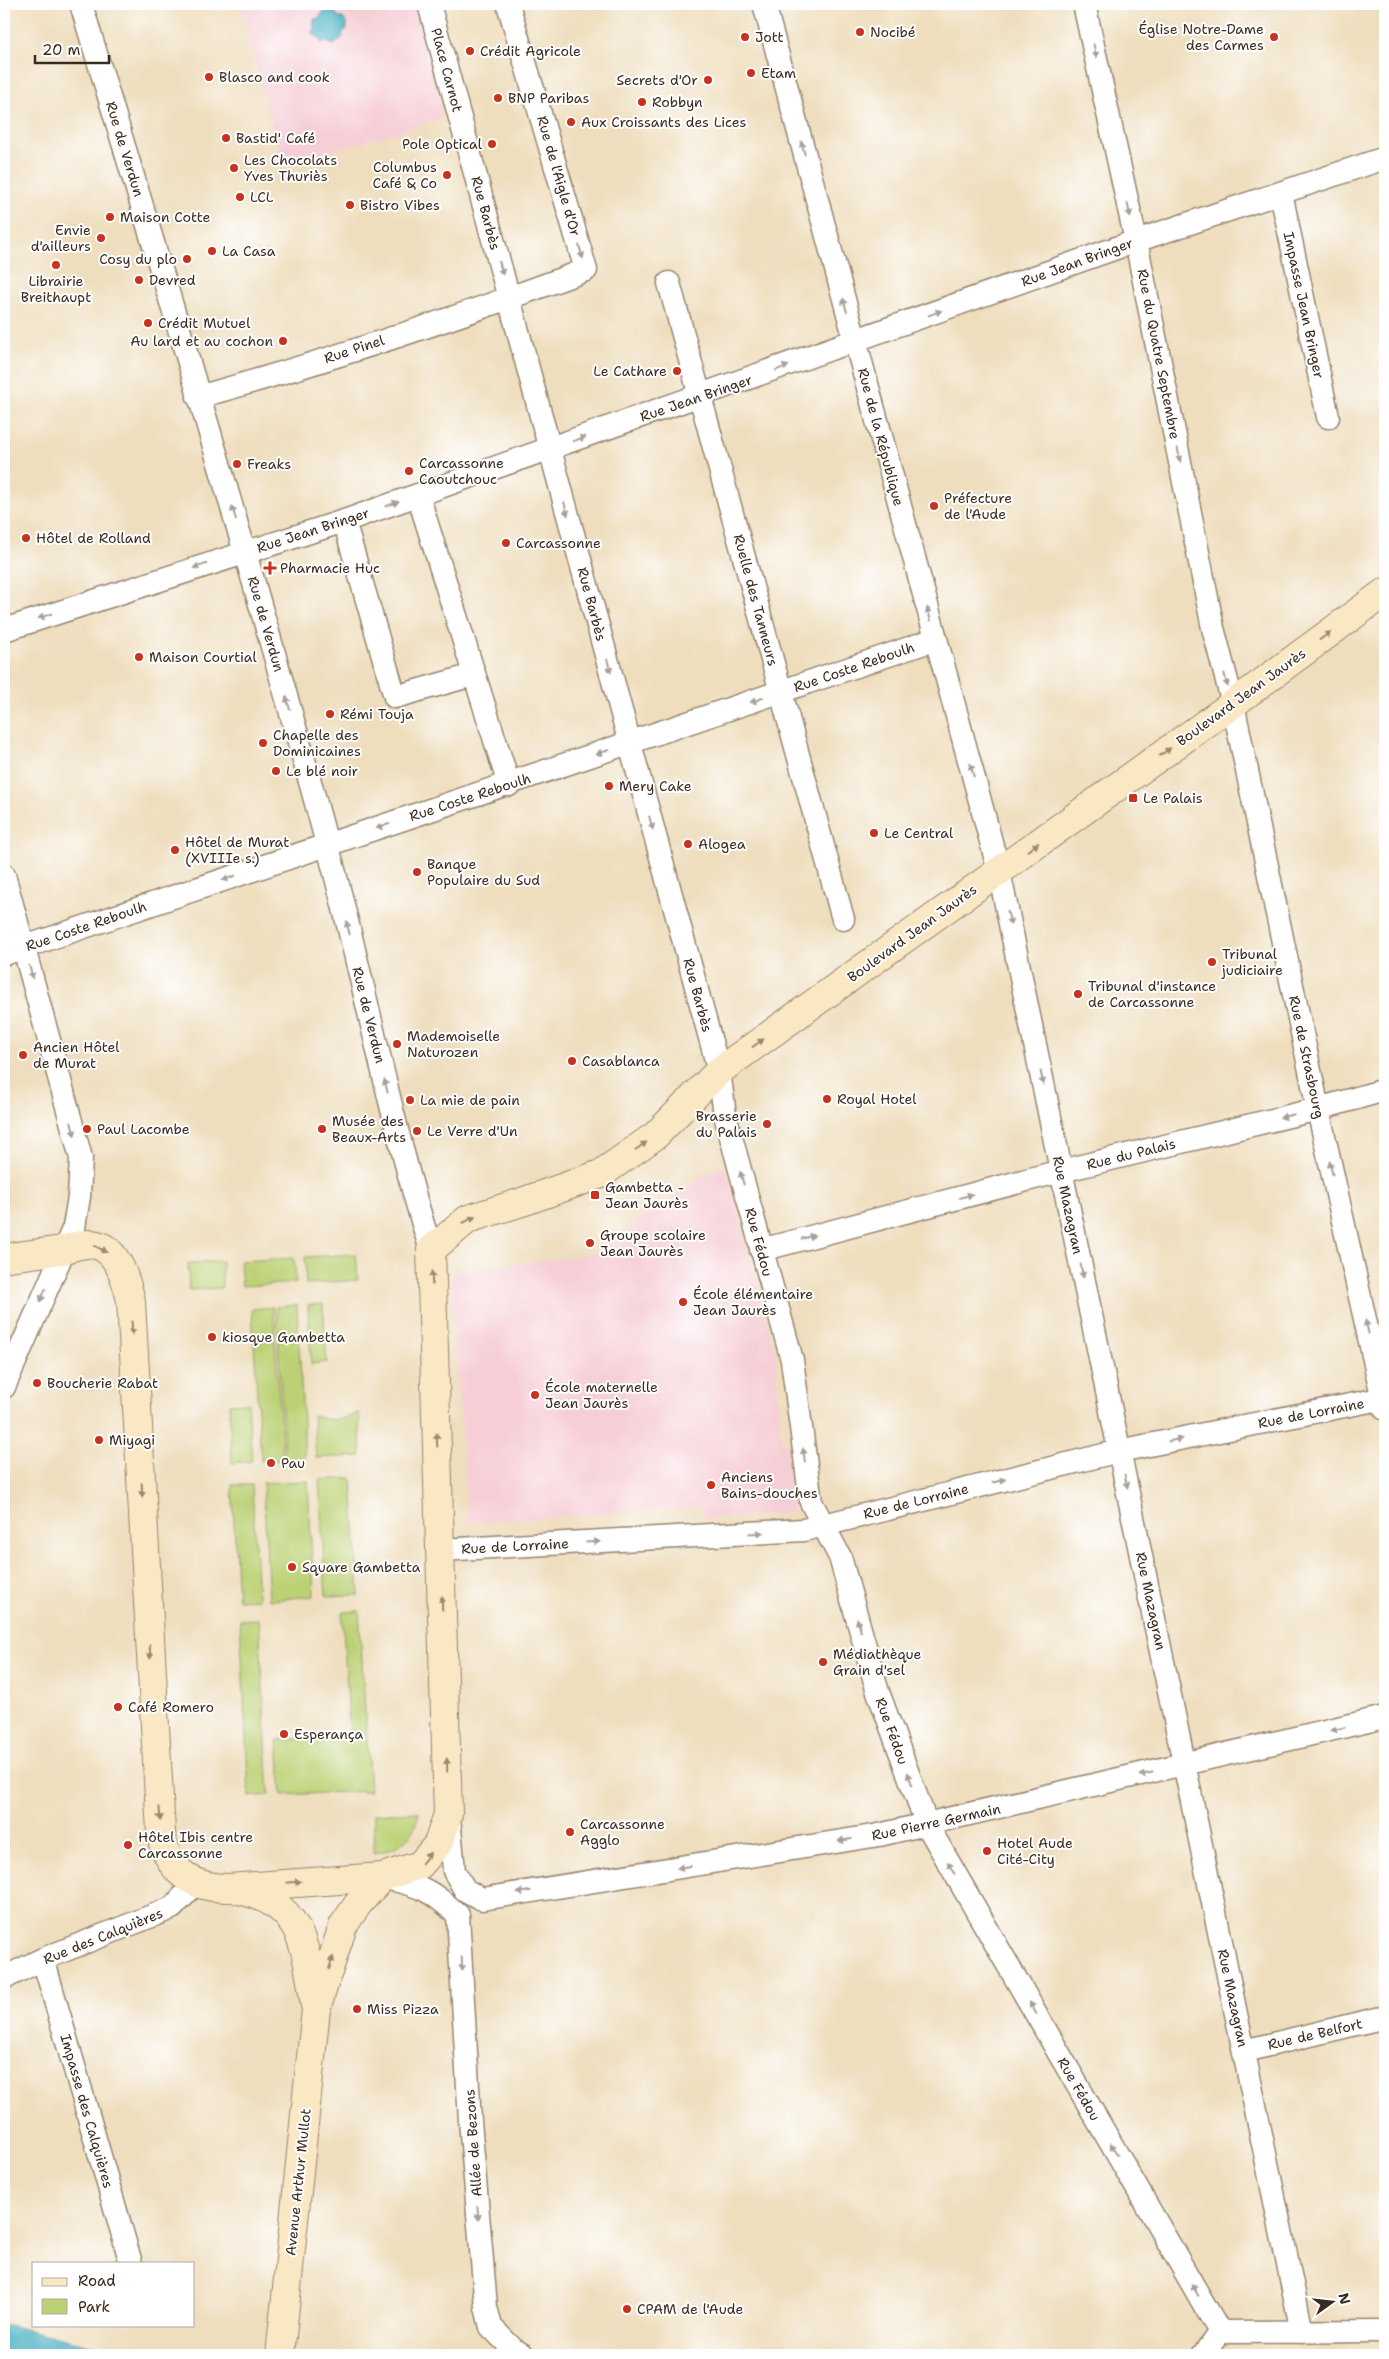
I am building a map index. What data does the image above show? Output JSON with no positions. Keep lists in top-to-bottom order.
{
  "streets": {
    "main road": ["Boulevard Jean Jaurès", "Avenue Arthur Mullot"],
    "street": [
      "Place Carnot",
      "Rue de Verdun",
      "Rue de l'Aigle d'Or",
      "Rue Barbès",
      "Rue Jean Bringer",
      "Impasse Jean Bringer",
      "Rue Pinel",
      "Rue du Quatre Septembre",
      "Rue de la République",
      "Ruelle des Tanneurs",
      "Rue Coste Reboulh",
      "Rue de Strasbourg",
      "Rue du Palais",
      "Rue Mazagran",
      "Rue Fédou",
      "Rue de Lorraine",
      "Rue Pierre Germain",
      "Rue des Calquières",
      "Rue de Belfort",
      "Impasse des Calquières",
      "Allée de Bezons"
    ]
  },
  "crossings": [
    ["Place Carnot", "Rue Barbès"],
    ["Rue de Verdun", "Rue Jean Bringer"],
    ["Rue de Verdun", "Rue Pinel"],
    ["Rue de Verdun", "Rue Coste Reboulh"],
    ["Rue de Verdun", "Boulevard Jean Jaurès"],
    ["Rue de l'Aigle d'Or", "Rue Barbès"],
    ["Rue de l'Aigle d'Or", "Rue Pinel"],
    ["Rue Barbès", "Rue Jean Bringer"],
    ["Rue Barbès", "Rue Pinel"],
    ["Rue Barbès", "Rue Coste Reboulh"],
    ["Rue Barbès", "Boulevard Jean Jaurès"],
    ["Rue Barbès", "Rue Fédou"],
    ["Rue Jean Bringer", "Impasse Jean Bringer"],
    ["Rue Jean Bringer", "Rue du Quatre Septembre"],
    ["Rue Jean Bringer", "Rue de la République"],
    ["Rue Jean Bringer", "Ruelle des Tanneurs"],
    ["Rue du Quatre Septembre", "Boulevard Jean Jaurès"],
    ["Rue du Quatre Septembre", "Rue de Strasbourg"],
    ["Rue de la République", "Rue Coste Reboulh"],
    ["Rue de la République", "Boulevard Jean Jaurès"],
    ["Rue de la République", "Rue Mazagran"],
    ["Ruelle des Tanneurs", "Rue Coste Reboulh"],
    ["Boulevard Jean Jaurès", "Rue de Strasbourg"],
    ["Boulevard Jean Jaurès", "Rue Mazagran"],
    ["Boulevard Jean Jaurès", "Rue Fédou"],
    ["Rue de Strasbourg", "Rue du Palais"],
    ["Rue de Strasbourg", "Rue de Lorraine"],
    ["Rue du Palais", "Rue Mazagran"],
    ["Rue du Palais", "Rue Fédou"],
    ["Rue Mazagran", "Rue de Lorraine"],
    ["Rue Mazagran", "Rue Pierre Germain"],
    ["Rue Mazagran", "Rue de Belfort"],
    ["Rue Fédou", "Rue de Lorraine"],
    ["Rue Fédou", "Rue Pierre Germain"],
    ["Rue Pierre Germain", "Allée de Bezons"],
    ["Rue des Calquières", "Impasse des Calquières"]
  ],
  "one_way": [
    "Rue de l'Aigle d'Or",
    "Rue du Quatre Septembre",
    "Rue de la République",
    "Rue Coste Reboulh",
    "Boulevard Jean Jaurès",
    "Rue de Strasbourg",
    "Rue Mazagran",
    "Rue Fédou",
    "Rue de Lorraine",
    "Rue Pierre Germain",
    "Allée de Bezons"
  ],
  "places": {
    "other": [
      "Nocibé",
      "Jott",
      "Église Notre-Dame des Carmes",
      "Crédit Agricole",
      "Etam",
      "Blasco and cook",
      "Secrets d'Or",
      "BNP Paribas",
      "Robbyn",
      "Aux Croissants des Lices",
      "Bastid' Café",
      "Pole Optical",
      "Les Chocolats Yves Thuriès",
      "Columbus Café & Co",
      "LCL",
      "Bistro Vibes",
      "Maison Cotte",
      "Envie d'ailleurs",
      "La Casa",
      "Cosy du plo",
      "Librairie Breithaupt",
      "Devred",
      "Crédit Mutuel",
      "Au lard et au cochon",
      "Le Cathare",
      "Freaks",
      "Carcassonne Caoutchouc",
      "Préfecture de l'Aude",
      "Hôtel de Rolland",
      "Carcassonne",
      "Maison Courtial",
      "Rémi Touja",
      "Chapelle des Dominicaines",
      "Le blé noir",
      "Mery Cake",
      "Le Central",
      "Alogea",
      "Hôtel de Murat (XVIIIe s.)",
      "Banque Populaire du Sud",
      "Tribunal judiciaire",
      "Tribunal d'instance de Carcassonne",
      "Mademoiselle Naturozen",
      "Ancien Hôtel de Murat",
      "Casablanca",
      "Royal Hotel",
      "La mie de pain",
      "Brasserie du Palais",
      "Paul Lacombe",
      "Musée des Beaux-Arts",
      "Le Verre d'Un",
      "Groupe scolaire Jean Jaurès",
      "École élémentaire Jean Jaurès",
      "kiosque Gambetta",
      "Boucherie Rabat",
      "École maternelle Jean Jaurès",
      "Miyagi",
      "Pau",
      "Anciens Bains-douches",
      "Square Gambetta",
      "Médiathèque Grain d'sel",
      "Café Romero",
      "Esperança",
      "Carcassonne Agglo",
      "Hôtel Ibis centre Carcassonne",
      "Hotel Aude Cité-City",
      "Miss Pizza",
      "CPAM de l'Aude"
    ],
    "health": ["Pharmacie Huc"],
    "transit": ["Le Palais", "Gambetta - Jean Jaurès"]
  },
  "legend": ["Road", "Park"],
  "scale_bar": "20 m",
  "north": "right"
}
